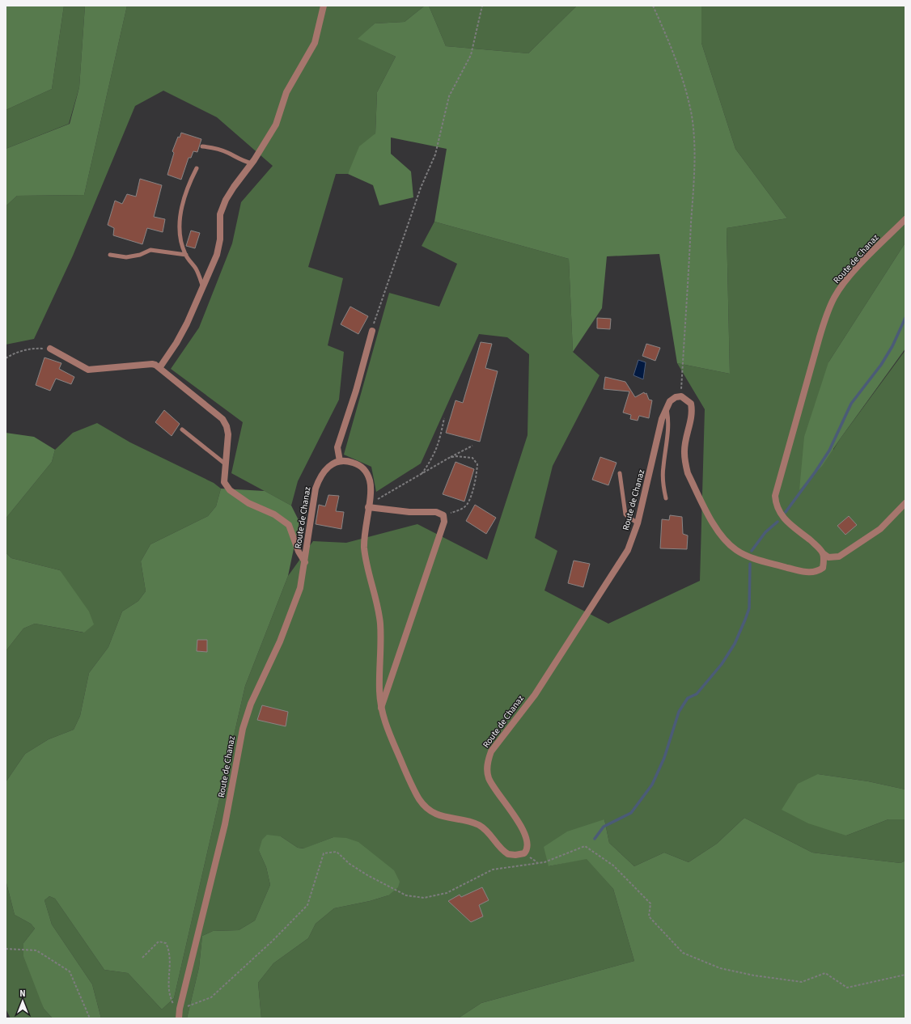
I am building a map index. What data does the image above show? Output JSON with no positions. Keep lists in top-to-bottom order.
{
  "streets": {
    "street": ["Route de Chanaz"]
  },
  "north": "top"
}
